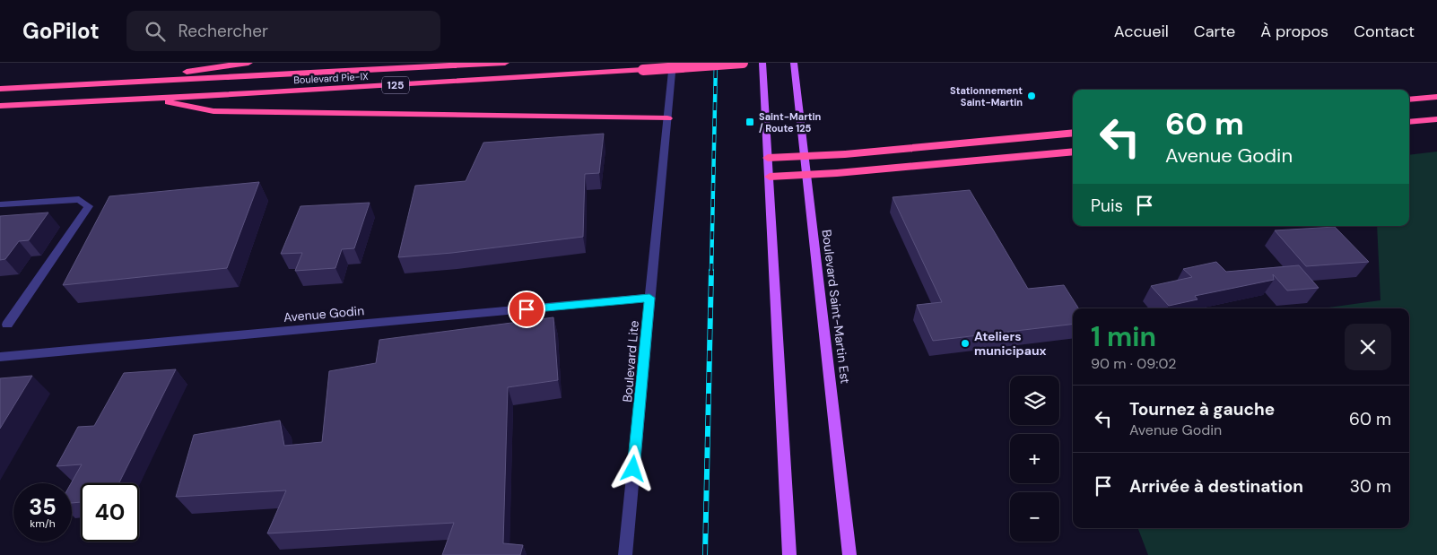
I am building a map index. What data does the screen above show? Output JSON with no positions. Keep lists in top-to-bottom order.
{
  "streets": {
    "highway": ["Boulevard Pie-IX", "125"],
    "main road": ["Boulevard Saint-Martin Est"],
    "street": ["Avenue Godin", "Boulevard Lite"]
  },
  "crossings": [
    ["Avenue Godin", "Boulevard Lite"]
  ],
  "places": {
    "other": ["Stationnement Saint-Martin", "Ateliers municipaux"],
    "transit": ["Saint-Martin / Route 125"]
  },
  "page": {
    "header": "GoPilot",
    "search": "Rechercher",
    "nav": [
      "Accueil",
      "Carte",
      "À propos",
      "Contact"
    ],
    "turn": ["60 m", "Avenue Godin"],
    "then": "Puis",
    "heading": ["1 min", "90 m · 09:02"],
    "map_buttons": ["+", "−"],
    "list": [
      {
        "name": "Tournez à gauche",
        "note": "Avenue Godin",
        "value": "60 m"
      },
      {
        "name": "Arrivée à destination",
        "value": "30 m"
      }
    ],
    "speed": "35 km/h",
    "limit": "40"
  }
}
